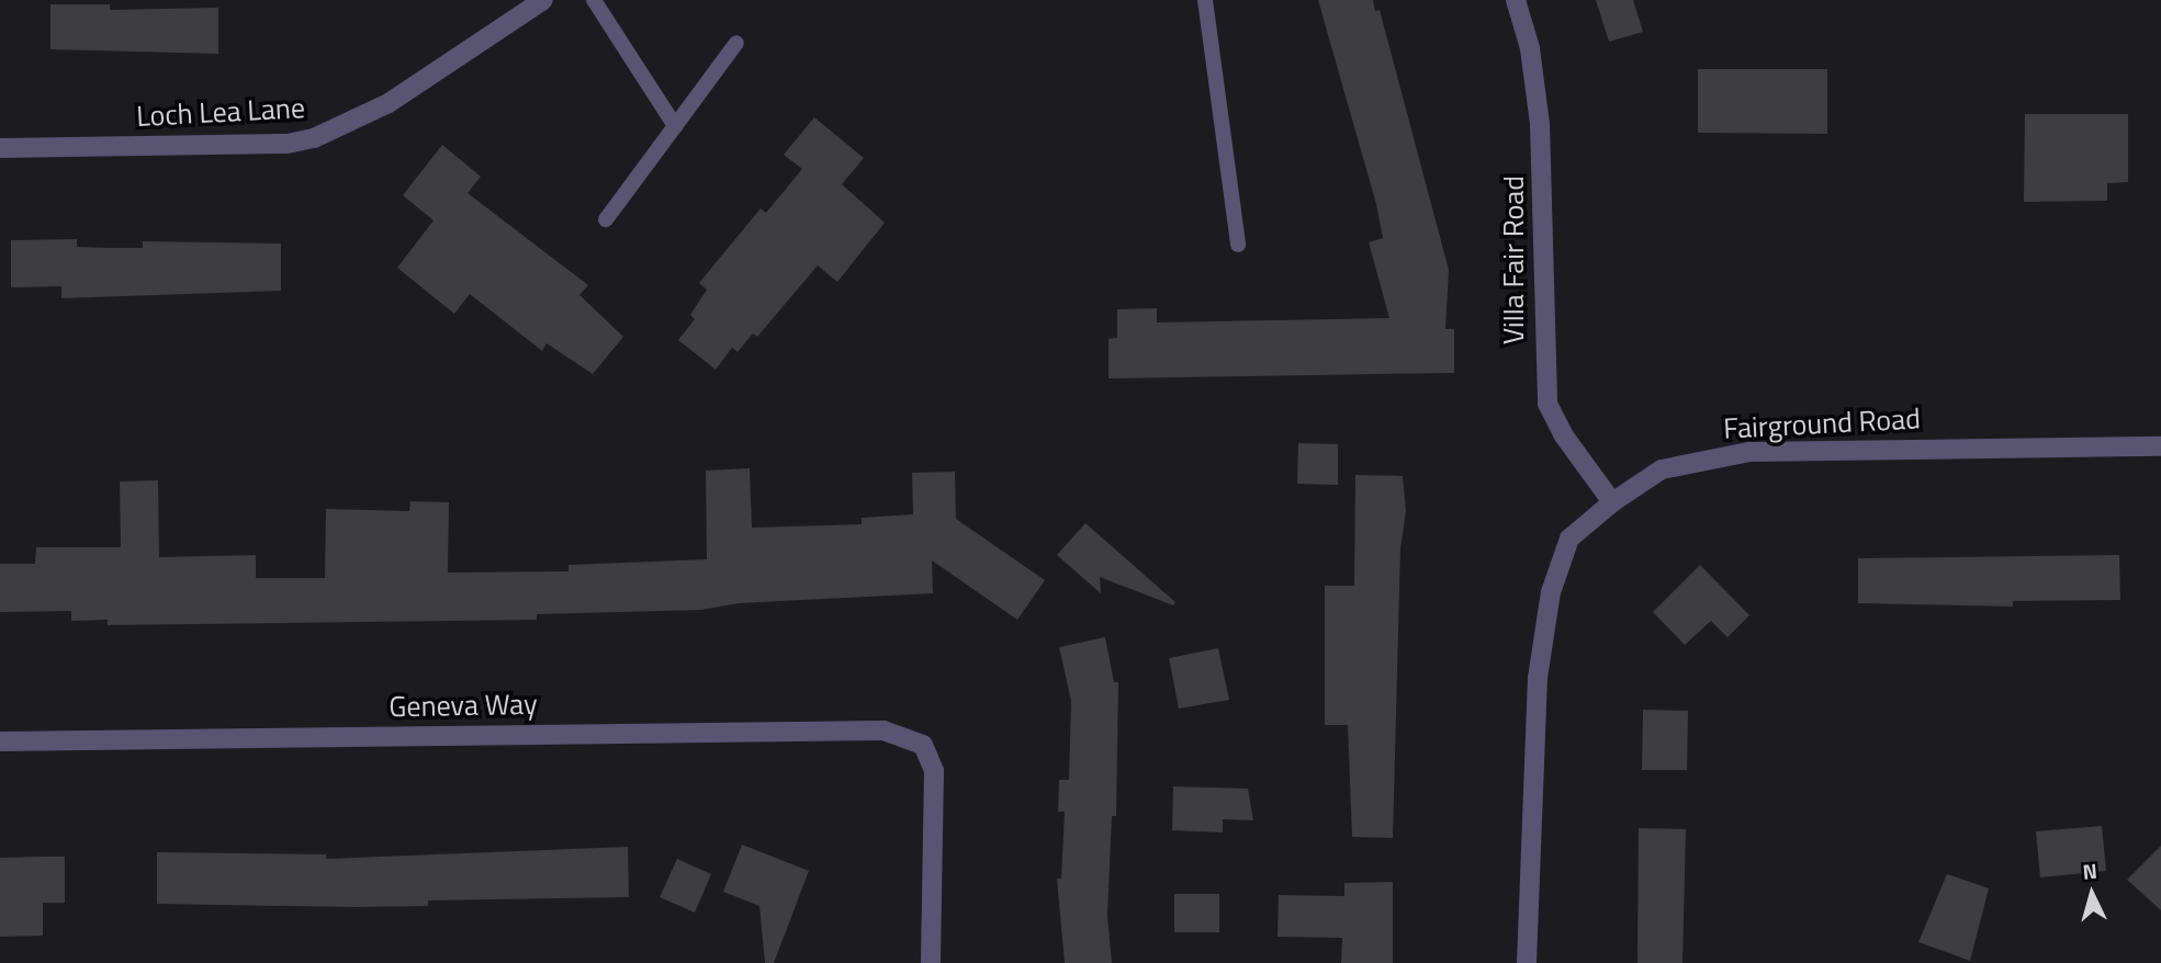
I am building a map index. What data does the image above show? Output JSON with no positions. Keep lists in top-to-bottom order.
{
  "streets": {
    "street": [
      "Loch Lea Lane",
      "Villa Fair Road",
      "Fairground Road",
      "Geneva Way"
    ]
  },
  "crossings": [
    ["Villa Fair Road", "Fairground Road"]
  ],
  "north": "top"
}
